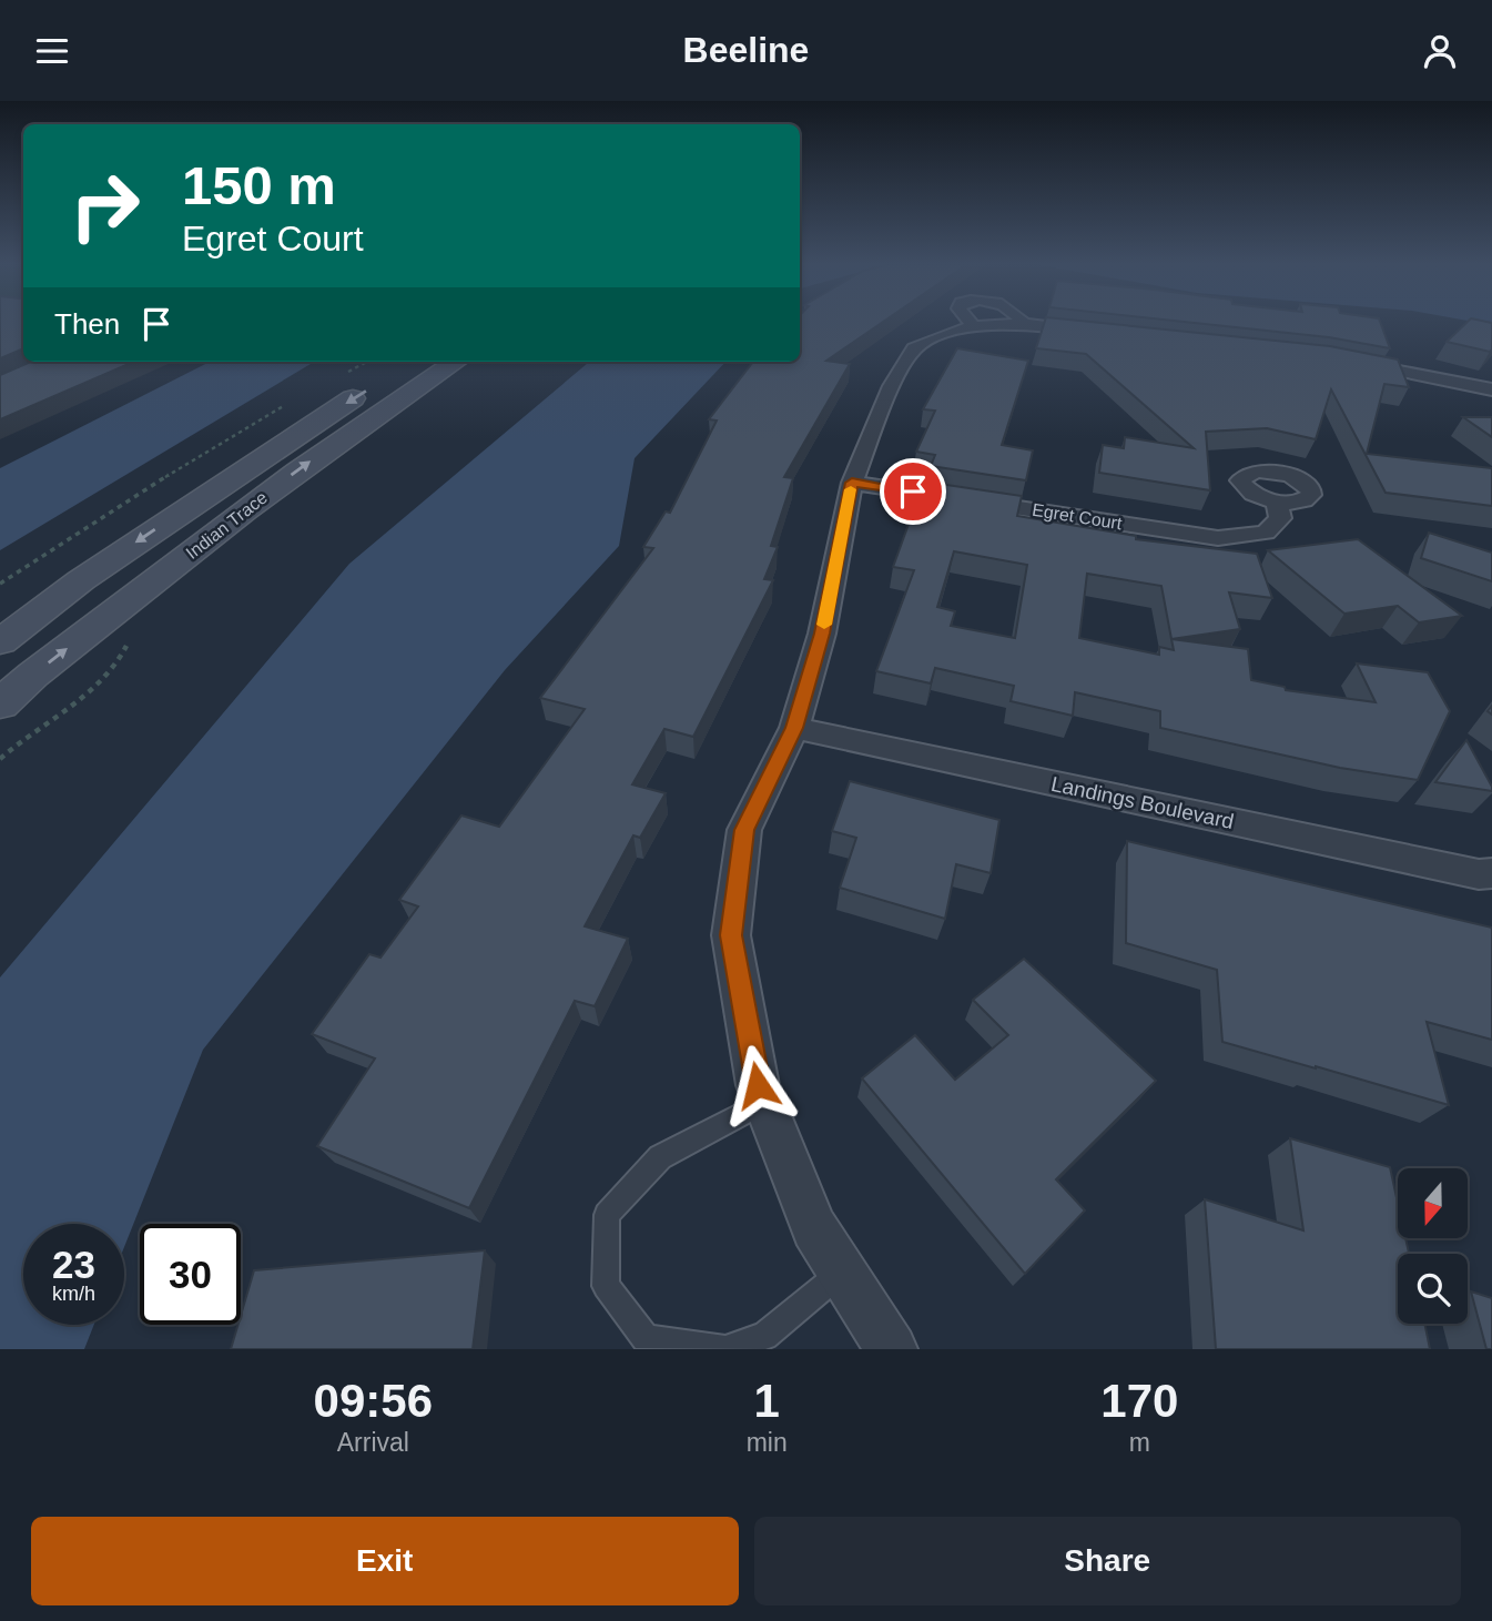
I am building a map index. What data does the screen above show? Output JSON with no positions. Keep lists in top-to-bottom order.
{
  "streets": {
    "main road": ["Indian Trace"],
    "street": ["Egret Court", "Landings Boulevard"]
  },
  "north": "bottom",
  "page": {
    "header": "Beeline",
    "turn": ["150 m", "Egret Court"],
    "then": "Then",
    "speed": "23 km/h",
    "limit": "30",
    "eta": [
      "09:56",
      "Arrival",
      "1",
      "min",
      "170",
      "m"
    ],
    "buttons": ["Exit", "Share"]
  }
}
